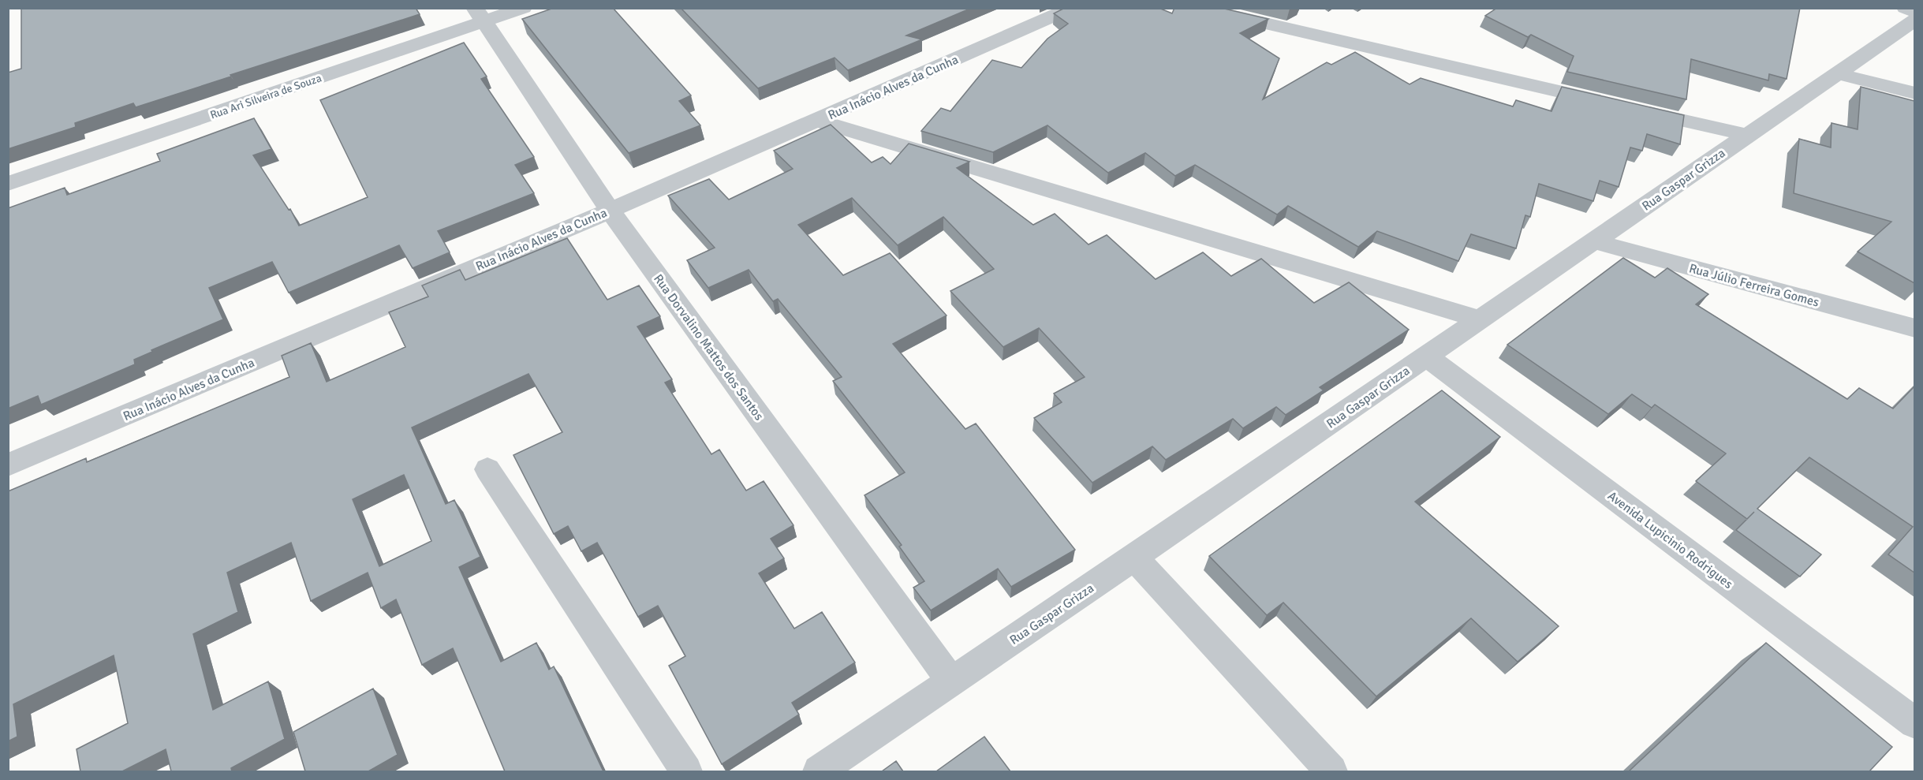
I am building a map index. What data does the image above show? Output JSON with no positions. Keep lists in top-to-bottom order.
{
  "streets": {
    "street": [
      "Rua Inácio Alves da Cunha",
      "Rua Ari Silveira de Souza",
      "Rua Gaspar Grizza",
      "Rua Júlio Ferreira Gomes",
      "Rua Dorvalino Mattos dos Santos",
      "Avenida Lupicinio Rodrigues"
    ]
  },
  "crossings": [
    ["Rua Inácio Alves da Cunha", "Rua Dorvalino Mattos dos Santos"],
    ["Rua Ari Silveira de Souza", "Rua Dorvalino Mattos dos Santos"],
    ["Rua Gaspar Grizza", "Rua Júlio Ferreira Gomes"],
    ["Rua Gaspar Grizza", "Rua Dorvalino Mattos dos Santos"],
    ["Rua Gaspar Grizza", "Avenida Lupicinio Rodrigues"]
  ]
}
